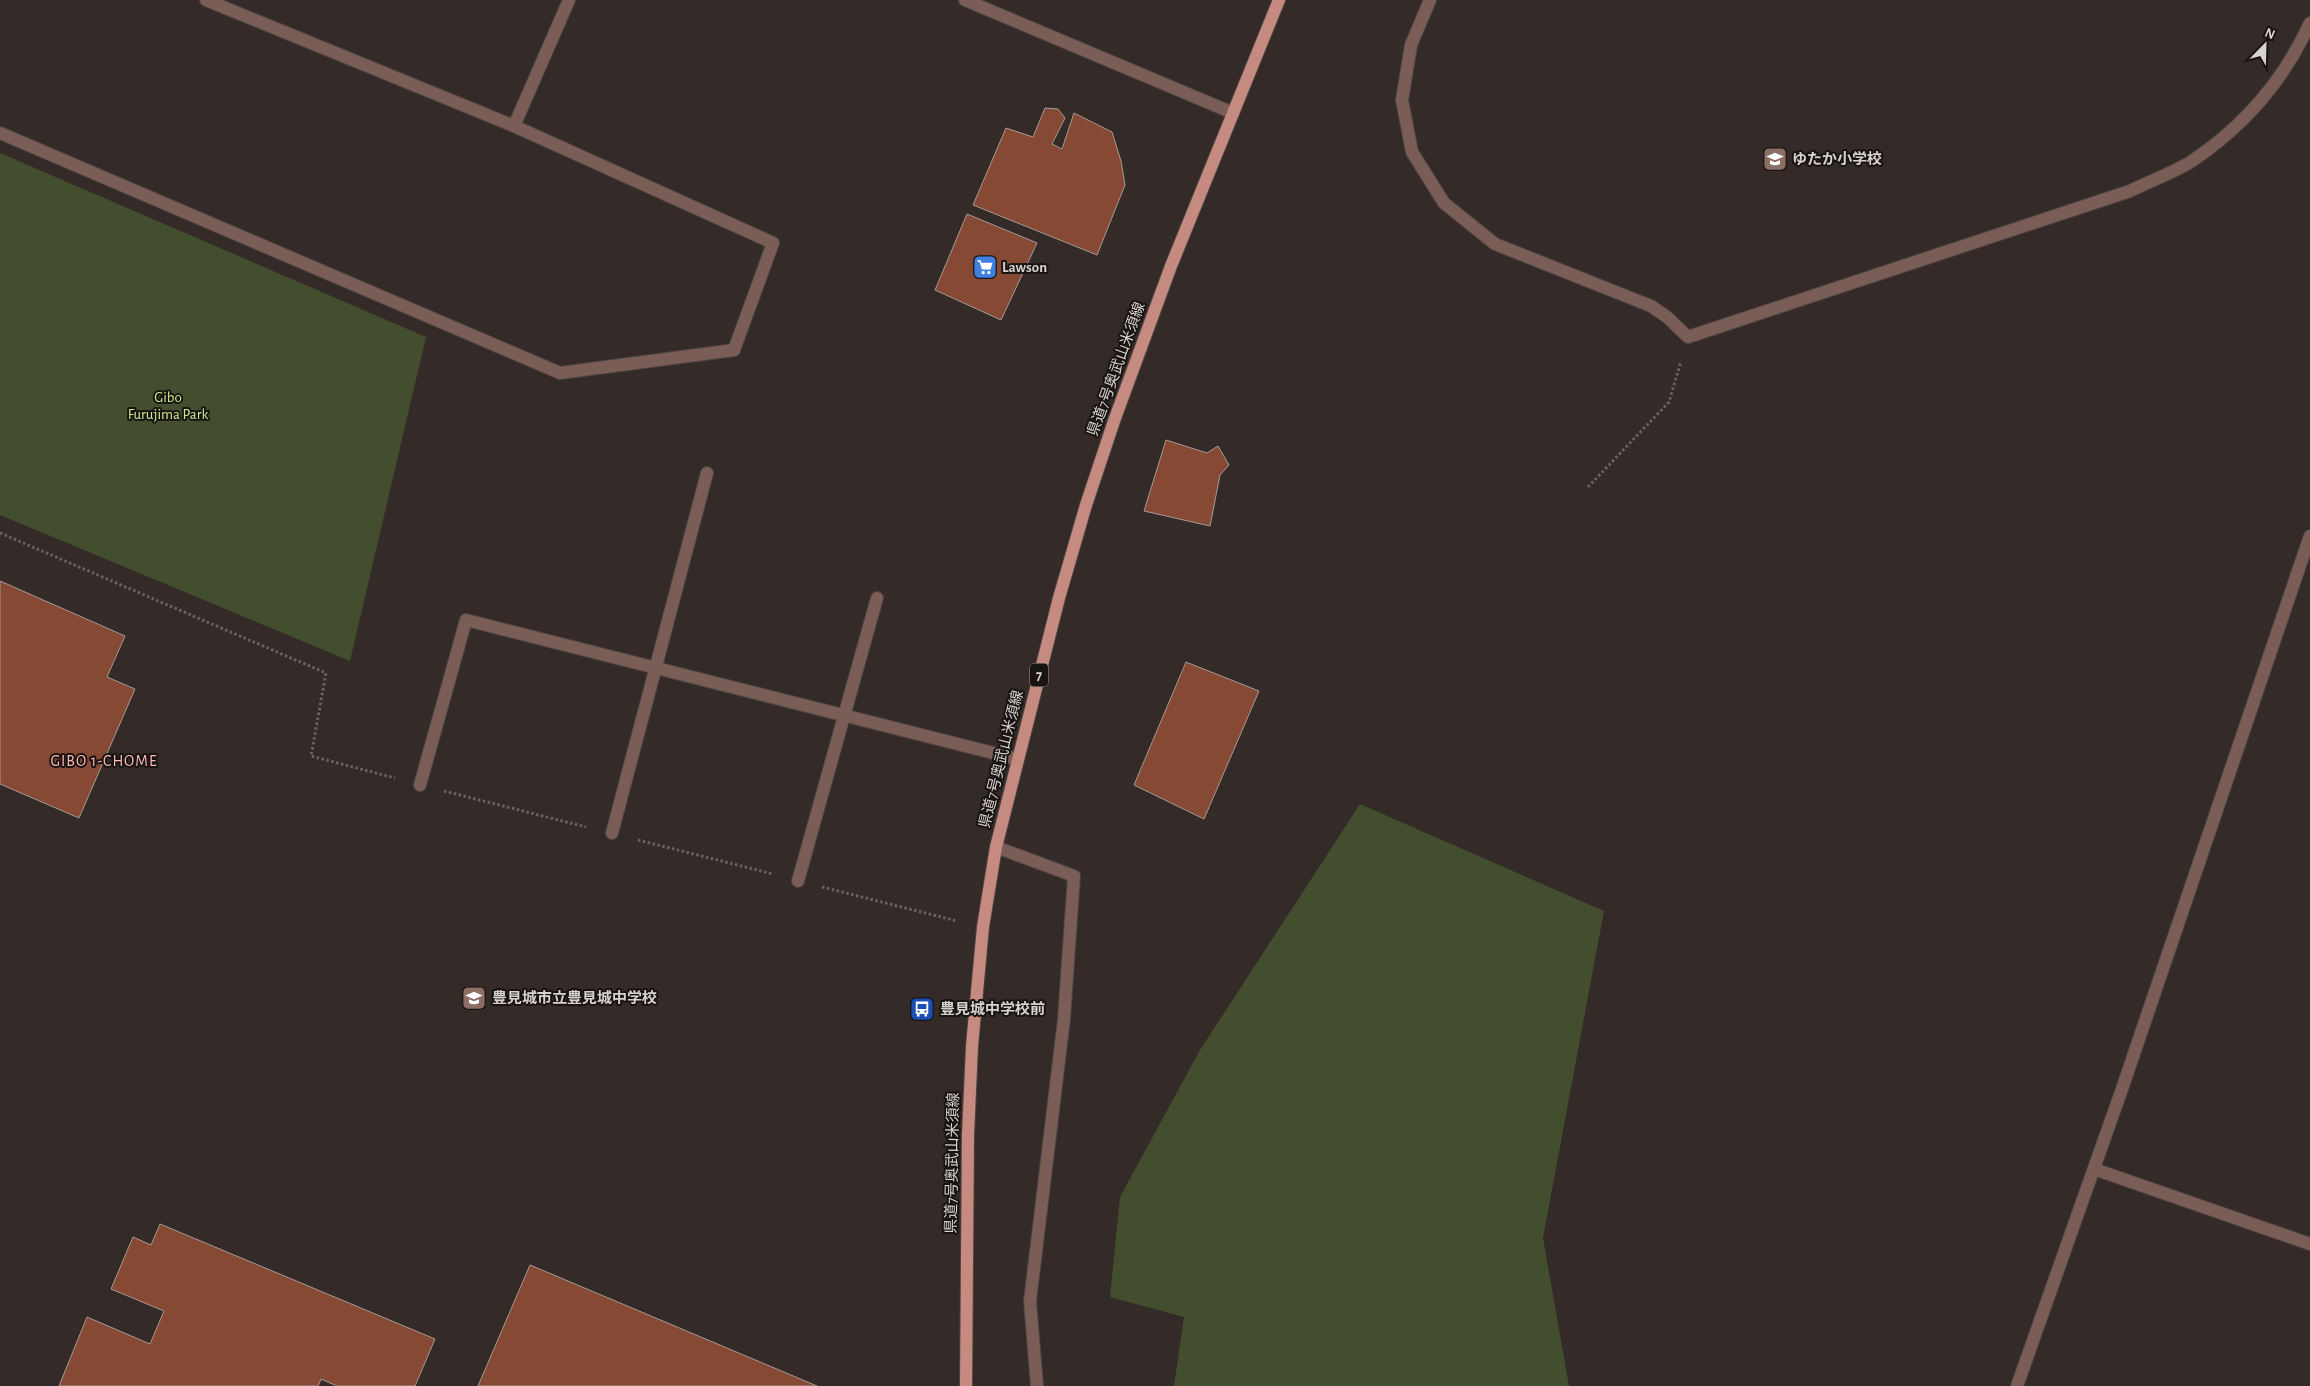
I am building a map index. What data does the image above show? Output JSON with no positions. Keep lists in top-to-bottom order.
{
  "streets": {
    "main road": ["県道7号奥武山米須線", "7"]
  },
  "districts": ["GIBO 1-CHOME"],
  "parks": ["Gibo Furujima Park"],
  "places": {
    "school or university": ["ゆたか小学校", "豊見城市立豊見城中学校"],
    "supermarket": ["Lawson"],
    "bus stop": ["豊見城中学校前"]
  },
  "north": "top right"
}
